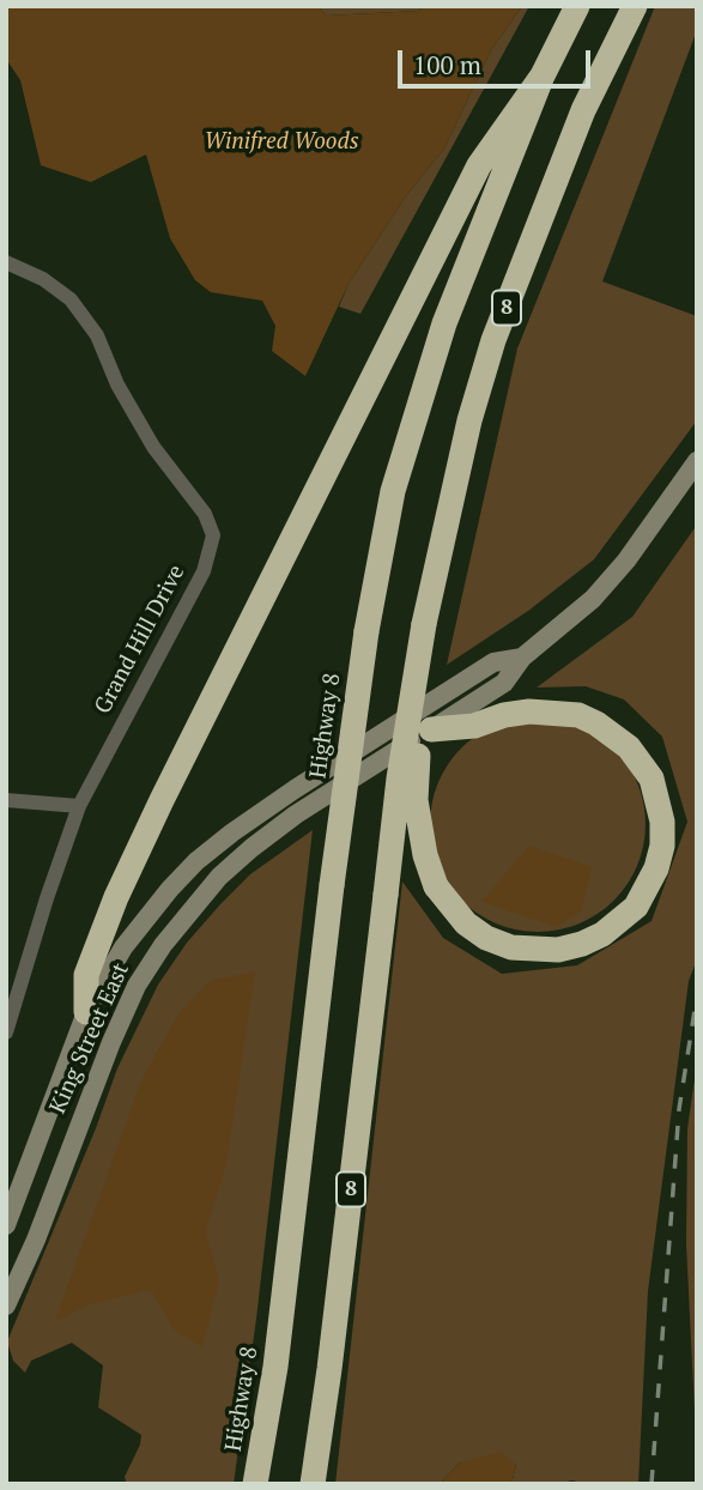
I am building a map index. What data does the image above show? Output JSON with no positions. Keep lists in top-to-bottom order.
{
  "streets": {
    "highway": ["8", "Highway 8"],
    "main road": ["King Street East"],
    "street": ["Grand Hill Drive"]
  },
  "parks": ["Winifred Woods"],
  "scale_bar": "100 m"
}
